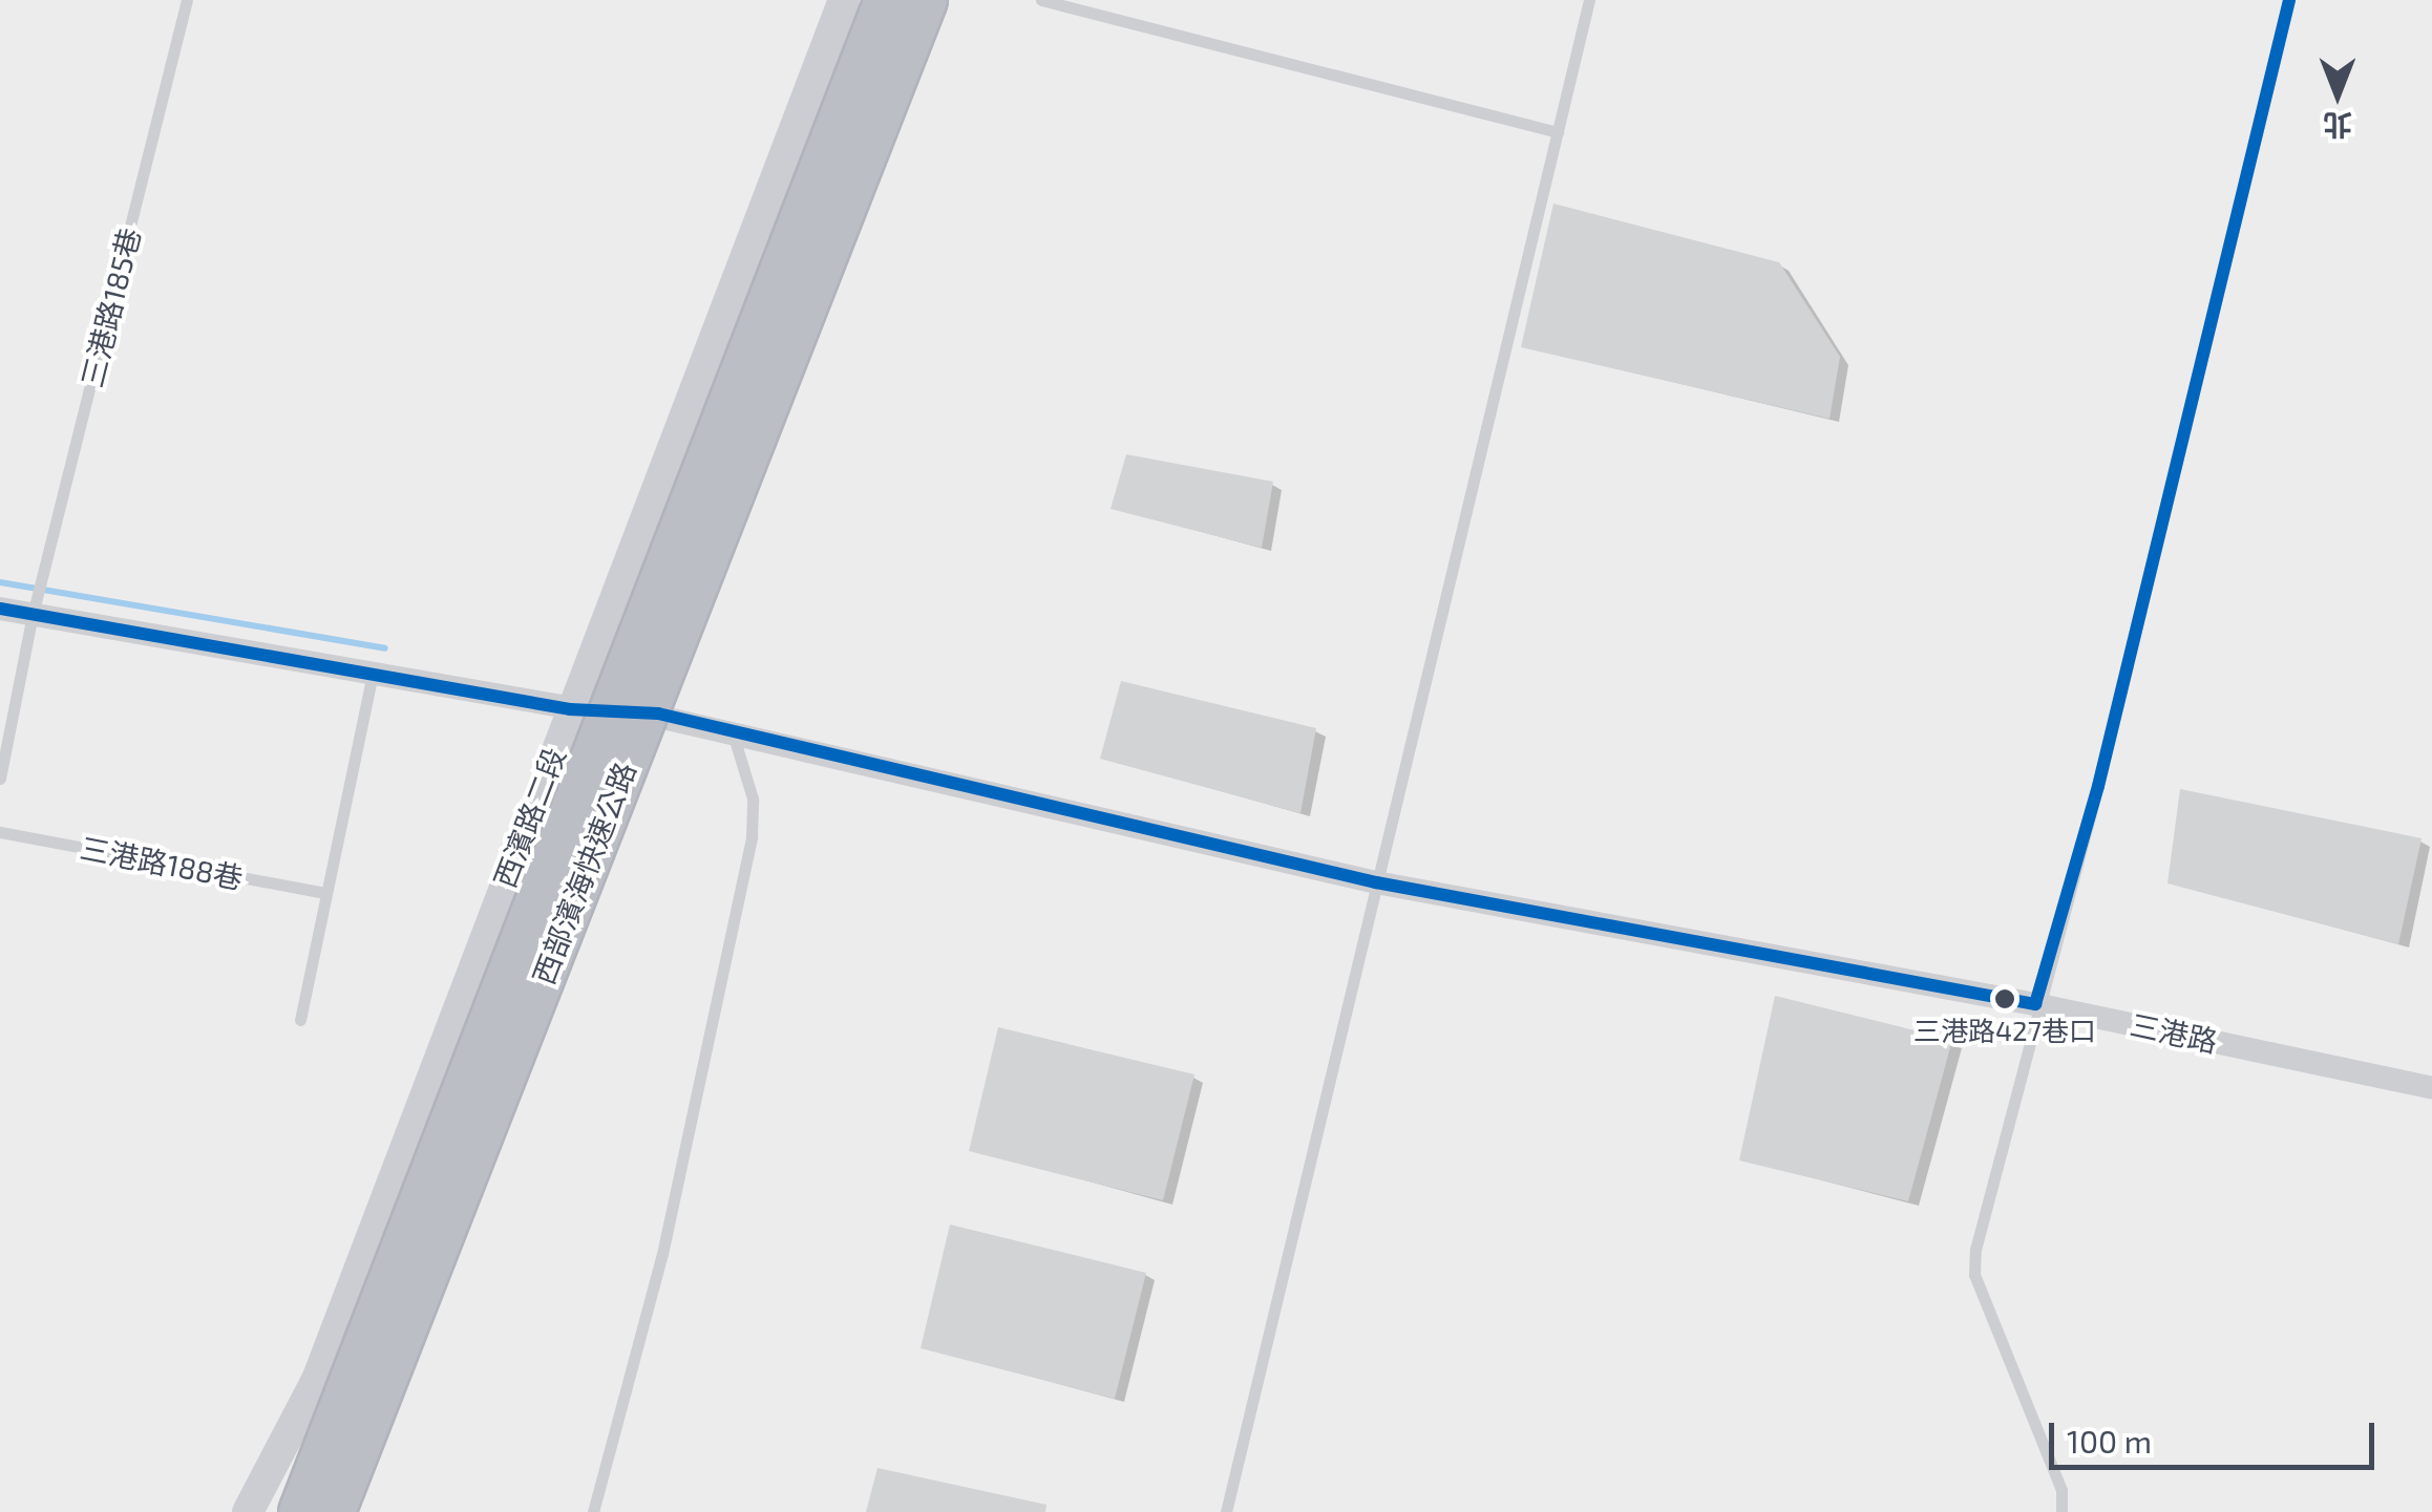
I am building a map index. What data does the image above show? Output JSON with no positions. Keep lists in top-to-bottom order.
{
  "streets": {
    "highway": ["西部濱海快速公路"],
    "street": ["西濱路二段", "三港路"],
    "lane": ["三港路185巷", "三港路188巷"]
  },
  "crossings": [
    ["三港路185巷", "三港路"],
    ["西濱路二段", "三港路"]
  ],
  "places": ["三港路427巷口"],
  "scale_bar": "100 m",
  "north": "bottom"
}
